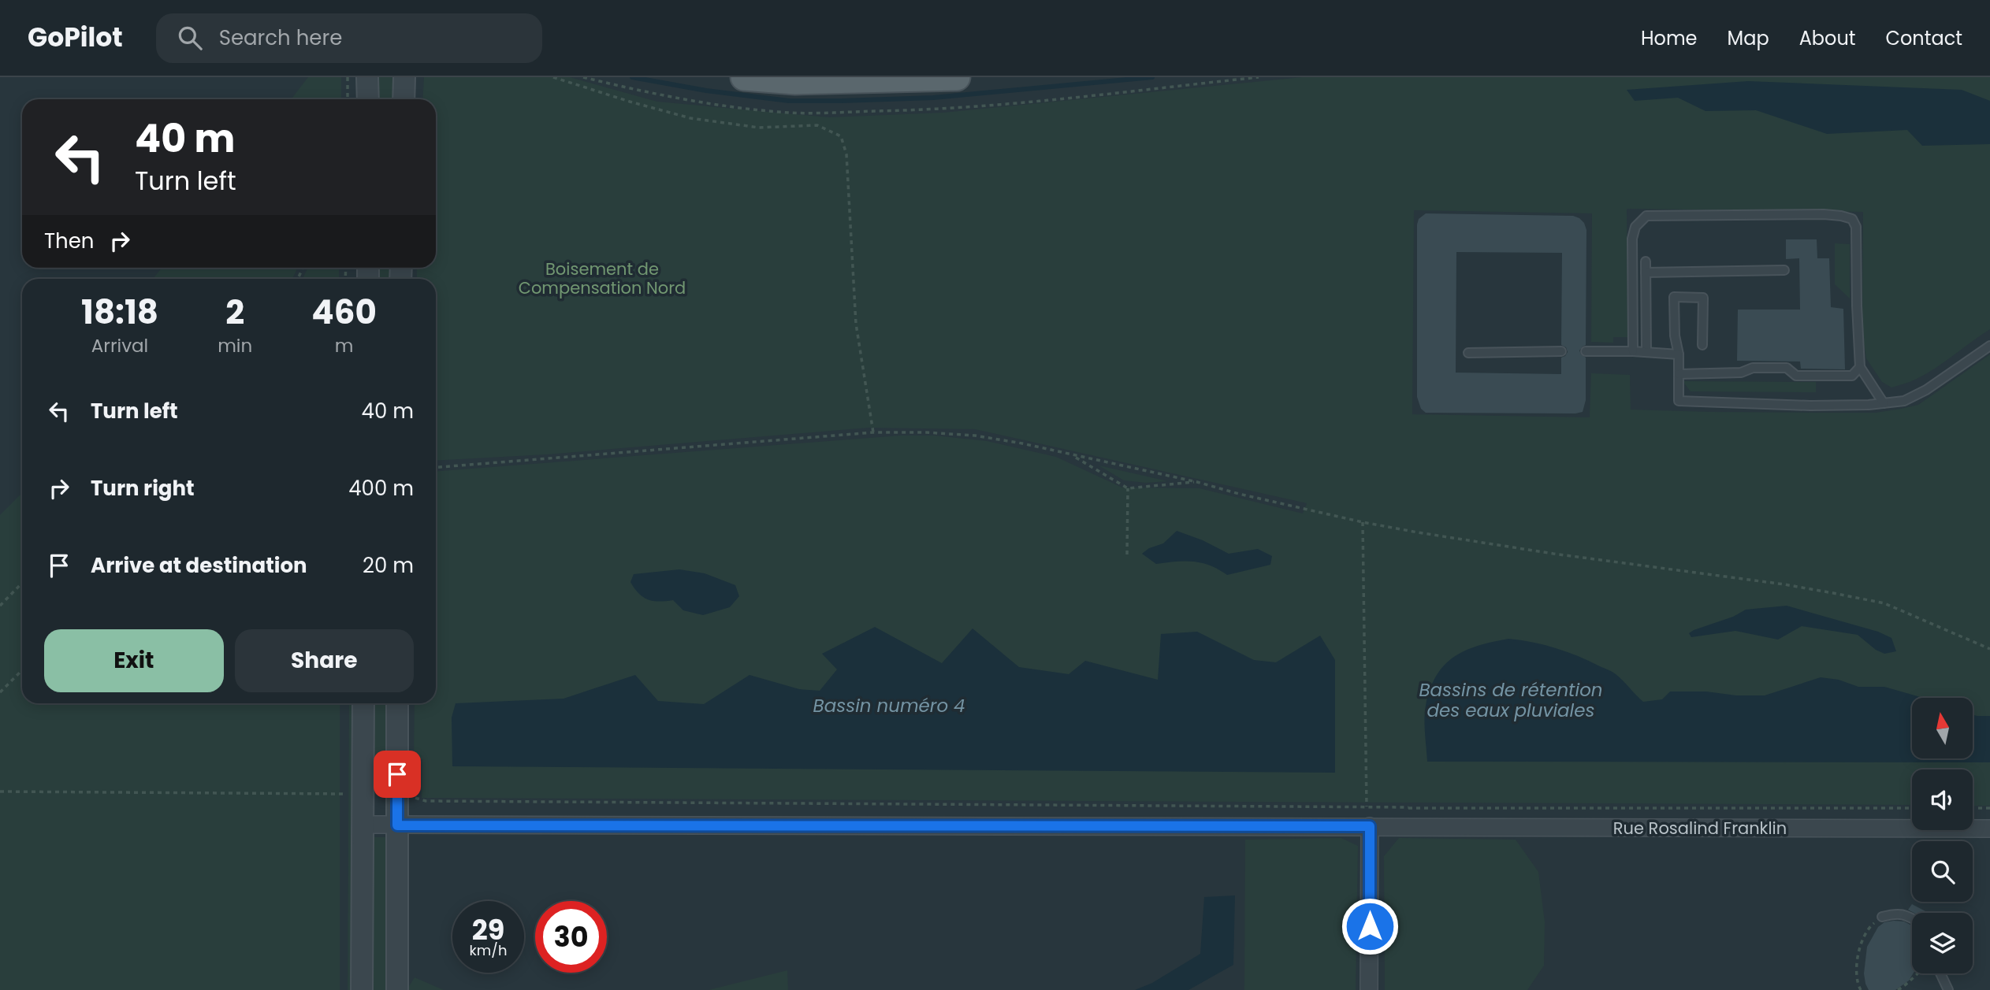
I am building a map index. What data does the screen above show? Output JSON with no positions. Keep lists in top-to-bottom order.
{
  "streets": {
    "street": ["Rue Rosalind Franklin"]
  },
  "water": ["Bassins de rétention des eaux pluviales", "Bassin numéro 4"],
  "parks": ["Boisement de Compensation Nord"],
  "north": "top",
  "page": {
    "header": "GoPilot",
    "search": "Search here",
    "nav": [
      "Home",
      "Map",
      "About",
      "Contact"
    ],
    "turn": ["40 m", "Turn left"],
    "then": "Then",
    "eta": [
      "18:18",
      "Arrival",
      "2",
      "min",
      "460",
      "m"
    ],
    "list": [
      {
        "name": "Turn left",
        "value": "40 m"
      },
      {
        "name": "Turn right",
        "value": "400 m"
      },
      {
        "name": "Arrive at destination",
        "value": "20 m"
      }
    ],
    "buttons": ["Exit", "Share"],
    "speed": "29 km/h",
    "limit": "30"
  }
}
